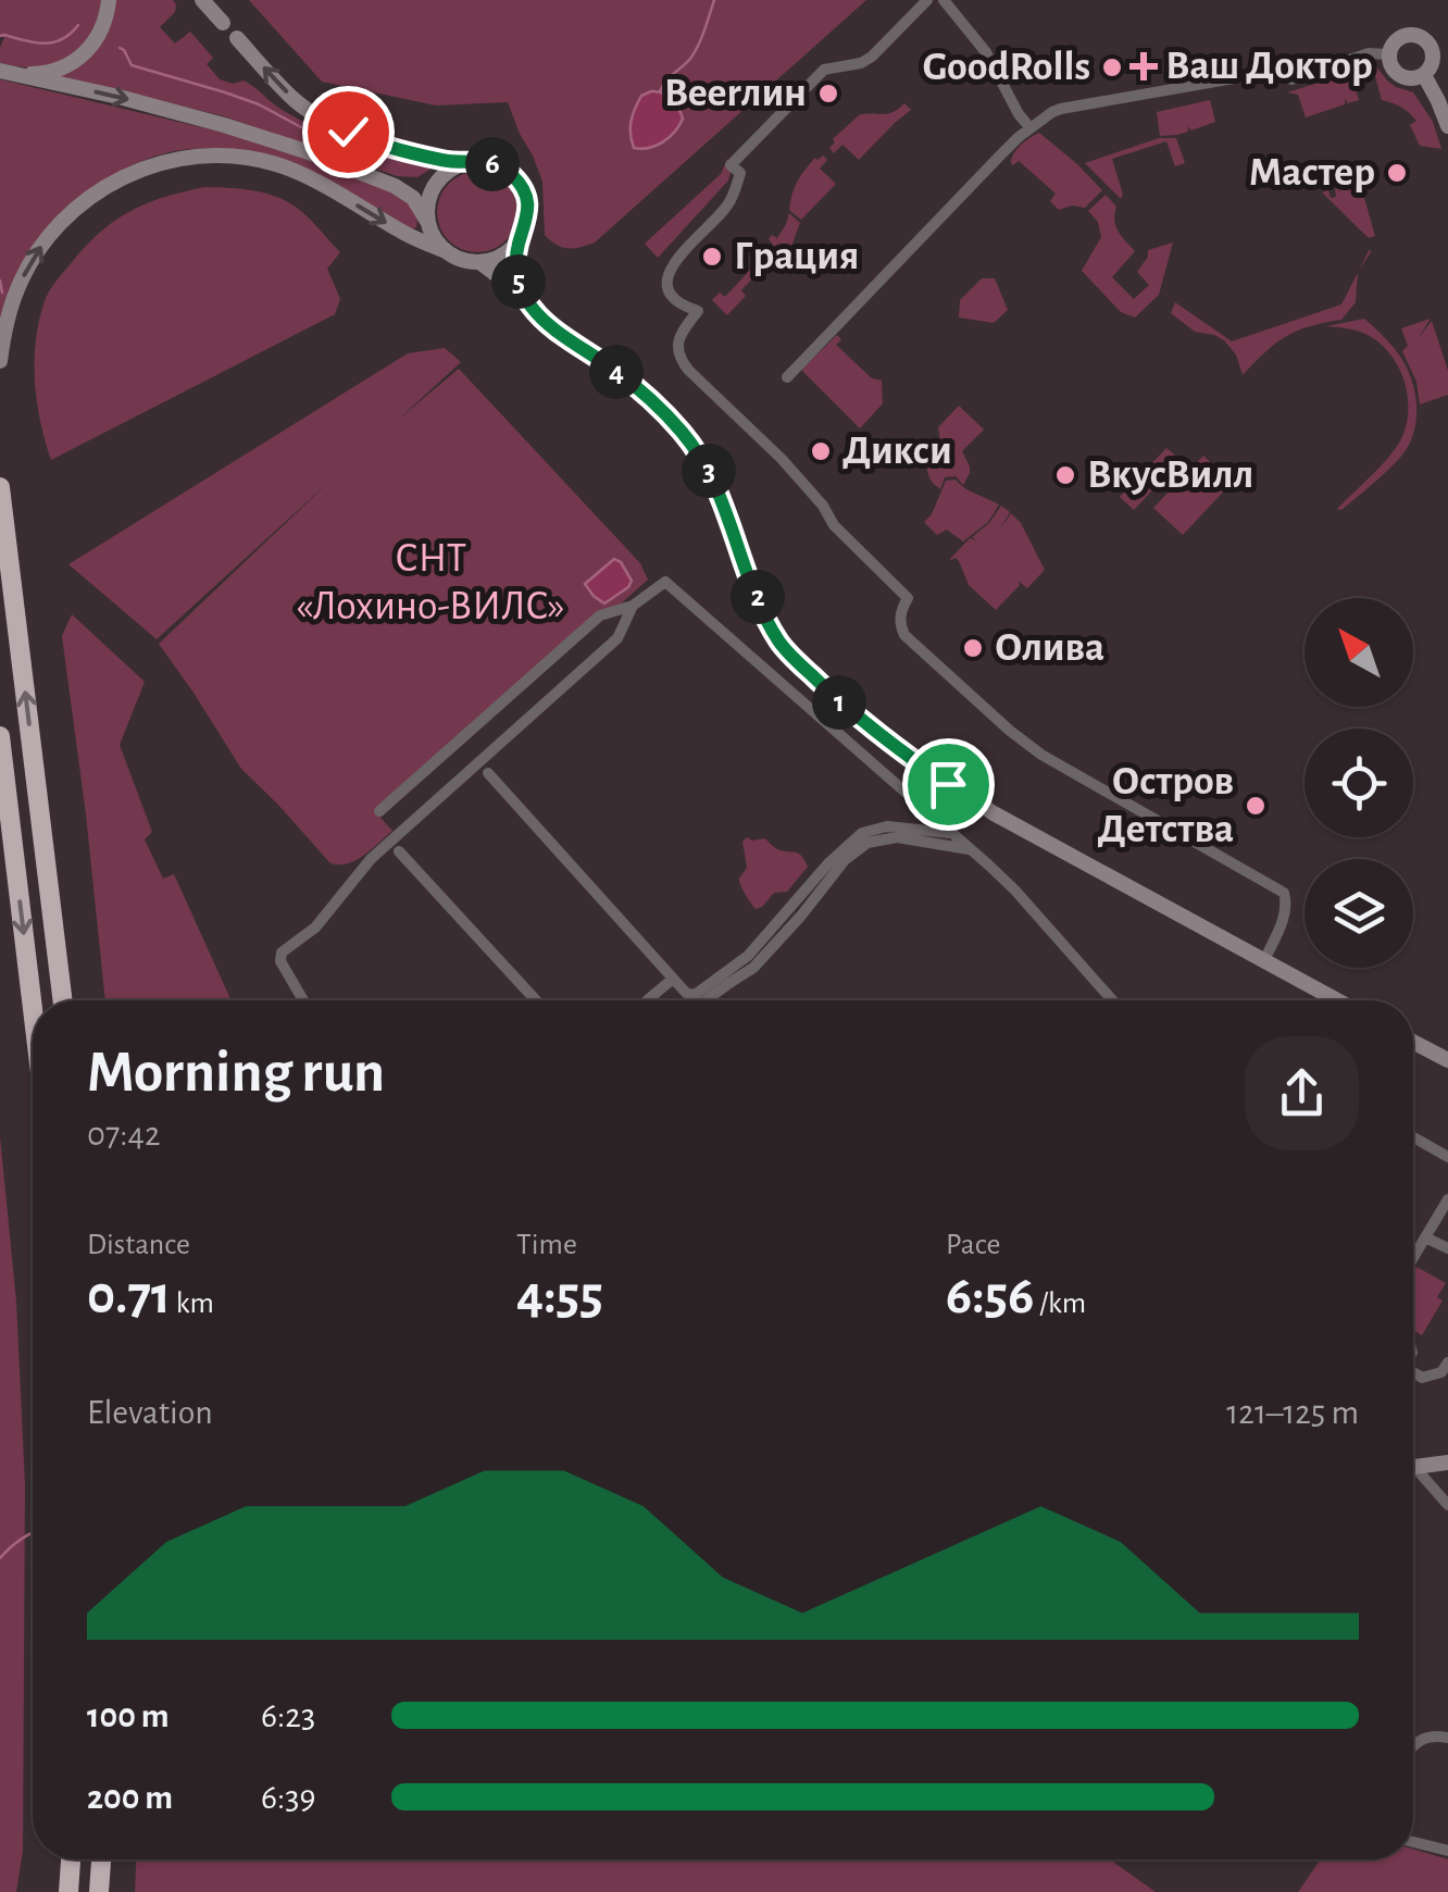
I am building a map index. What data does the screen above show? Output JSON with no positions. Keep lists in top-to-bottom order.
{
  "parks": ["СНТ «Лохино-ВИЛС»"],
  "places": {
    "health": ["Ваш Доктор"],
    "other": [
      "GoodRolls",
      "Beerлин",
      "Мастер",
      "Грация",
      "Дикси",
      "ВкусВилл",
      "Олива",
      "Остров Детства"
    ]
  },
  "north": "top left",
  "page": {
    "pins": [
      "6",
      "5",
      "4",
      "3",
      "2",
      "1"
    ],
    "heading": ["Morning run", "07:42"],
    "stats": [
      ["Distance", "0.71 km"],
      ["Time", "4:55"],
      ["Pace", "6:56 /km"]
    ],
    "chart": ["Elevation", "121–125 m"],
    "list": [
      {
        "name": "100 m",
        "note": "6:23"
      },
      {
        "name": "200 m",
        "note": "6:39"
      }
    ]
  }
}
